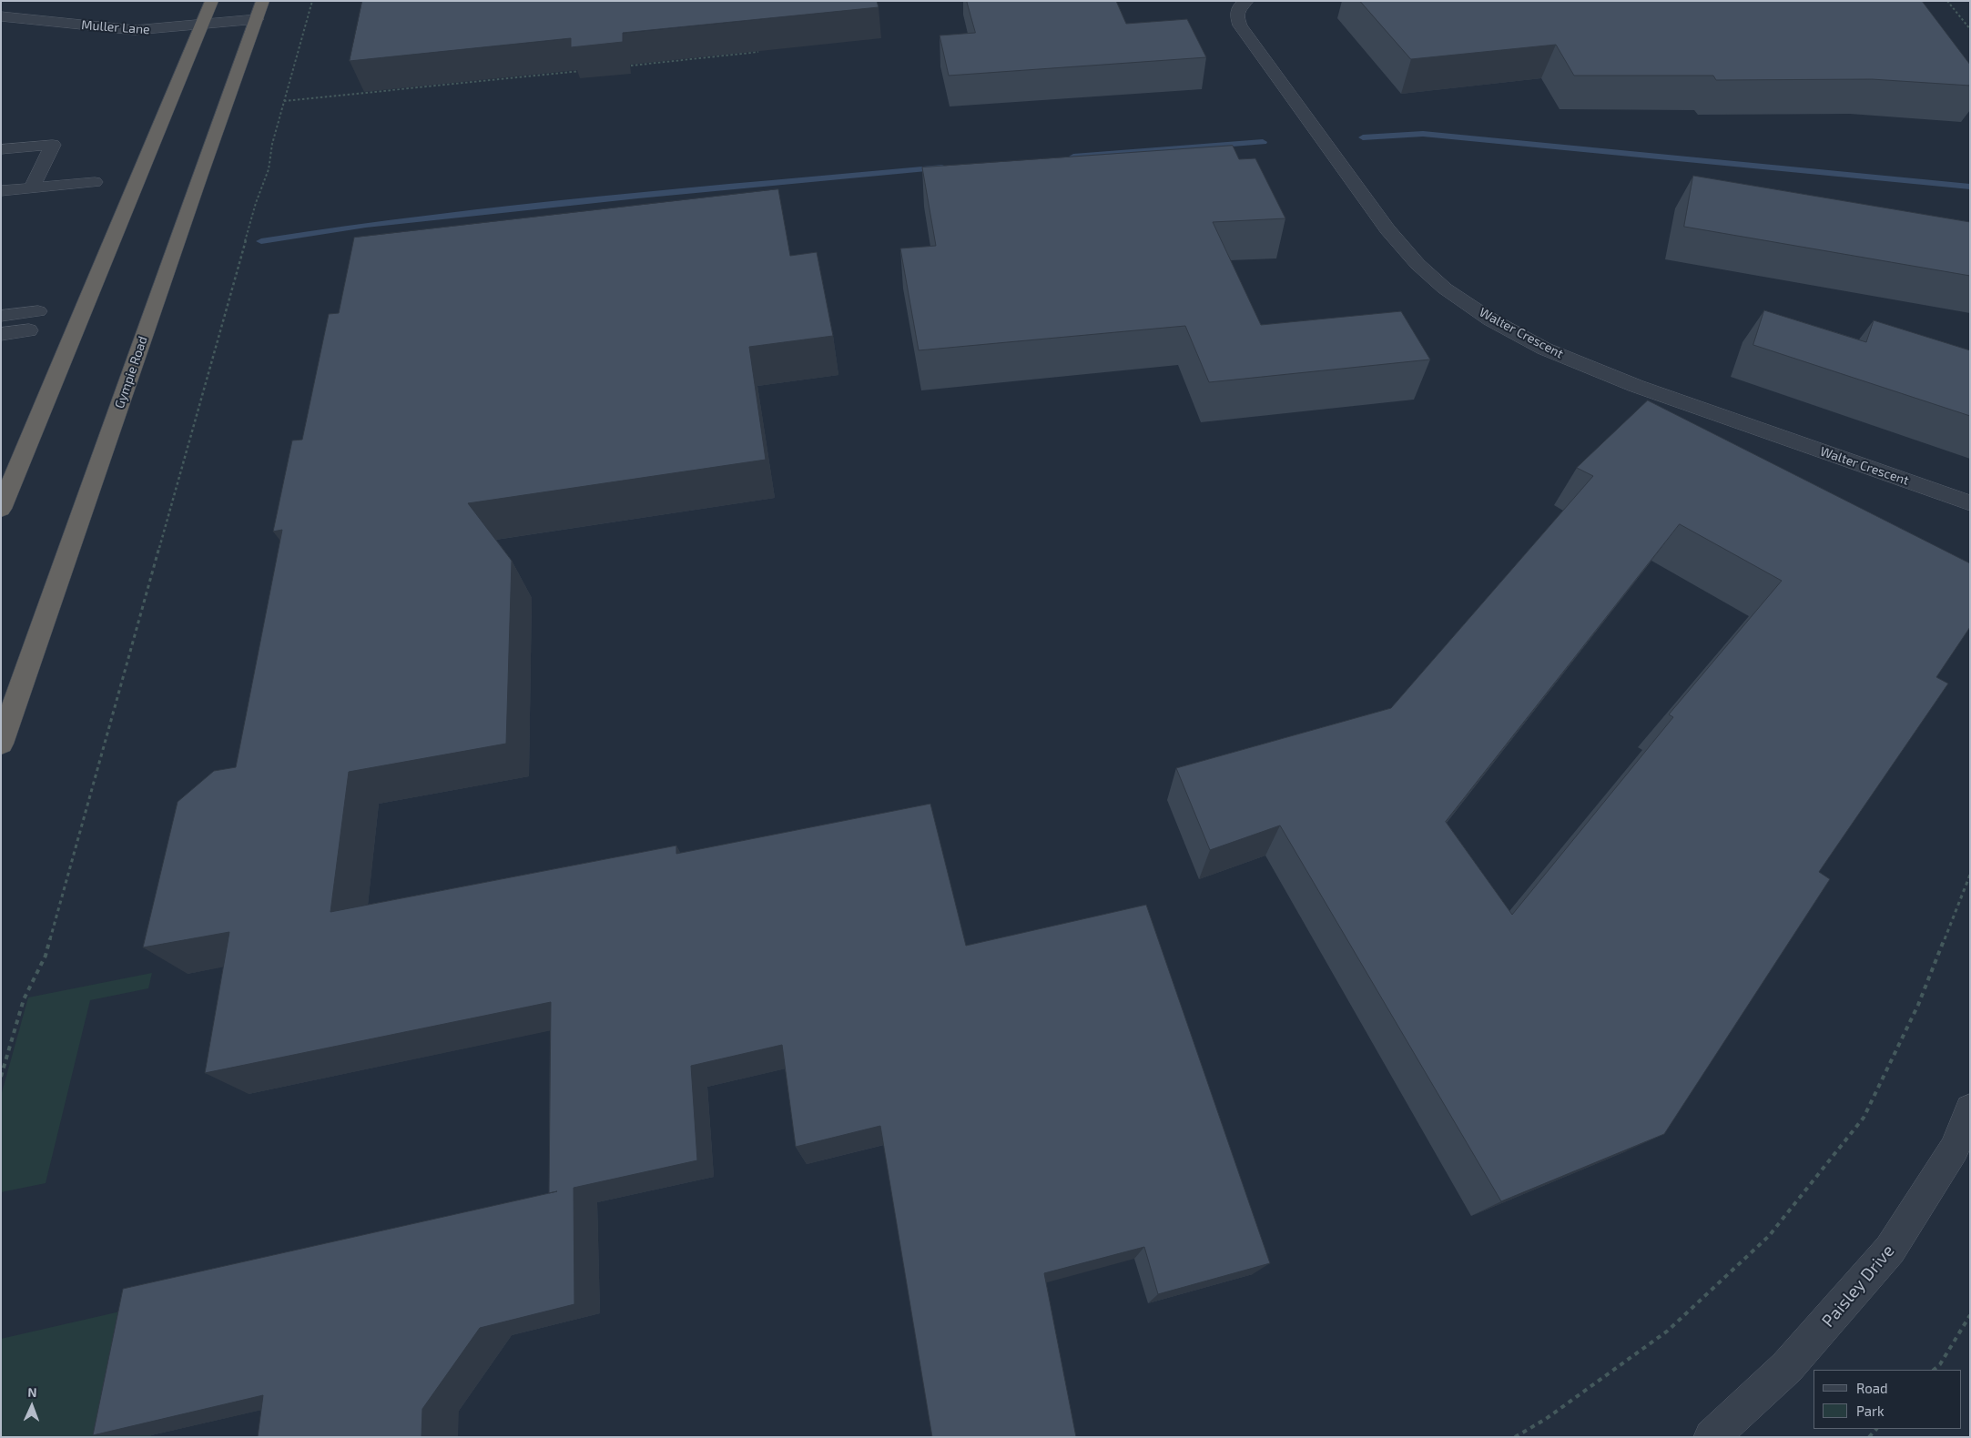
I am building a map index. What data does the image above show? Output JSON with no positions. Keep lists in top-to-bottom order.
{
  "streets": {
    "highway": ["Gympie Road"],
    "street": ["Muller Lane", "Walter Crescent", "Paisley Drive"]
  },
  "crossings": [
    ["Muller Lane", "Gympie Road"]
  ],
  "legend": ["Road", "Park"],
  "north": "top"
}
